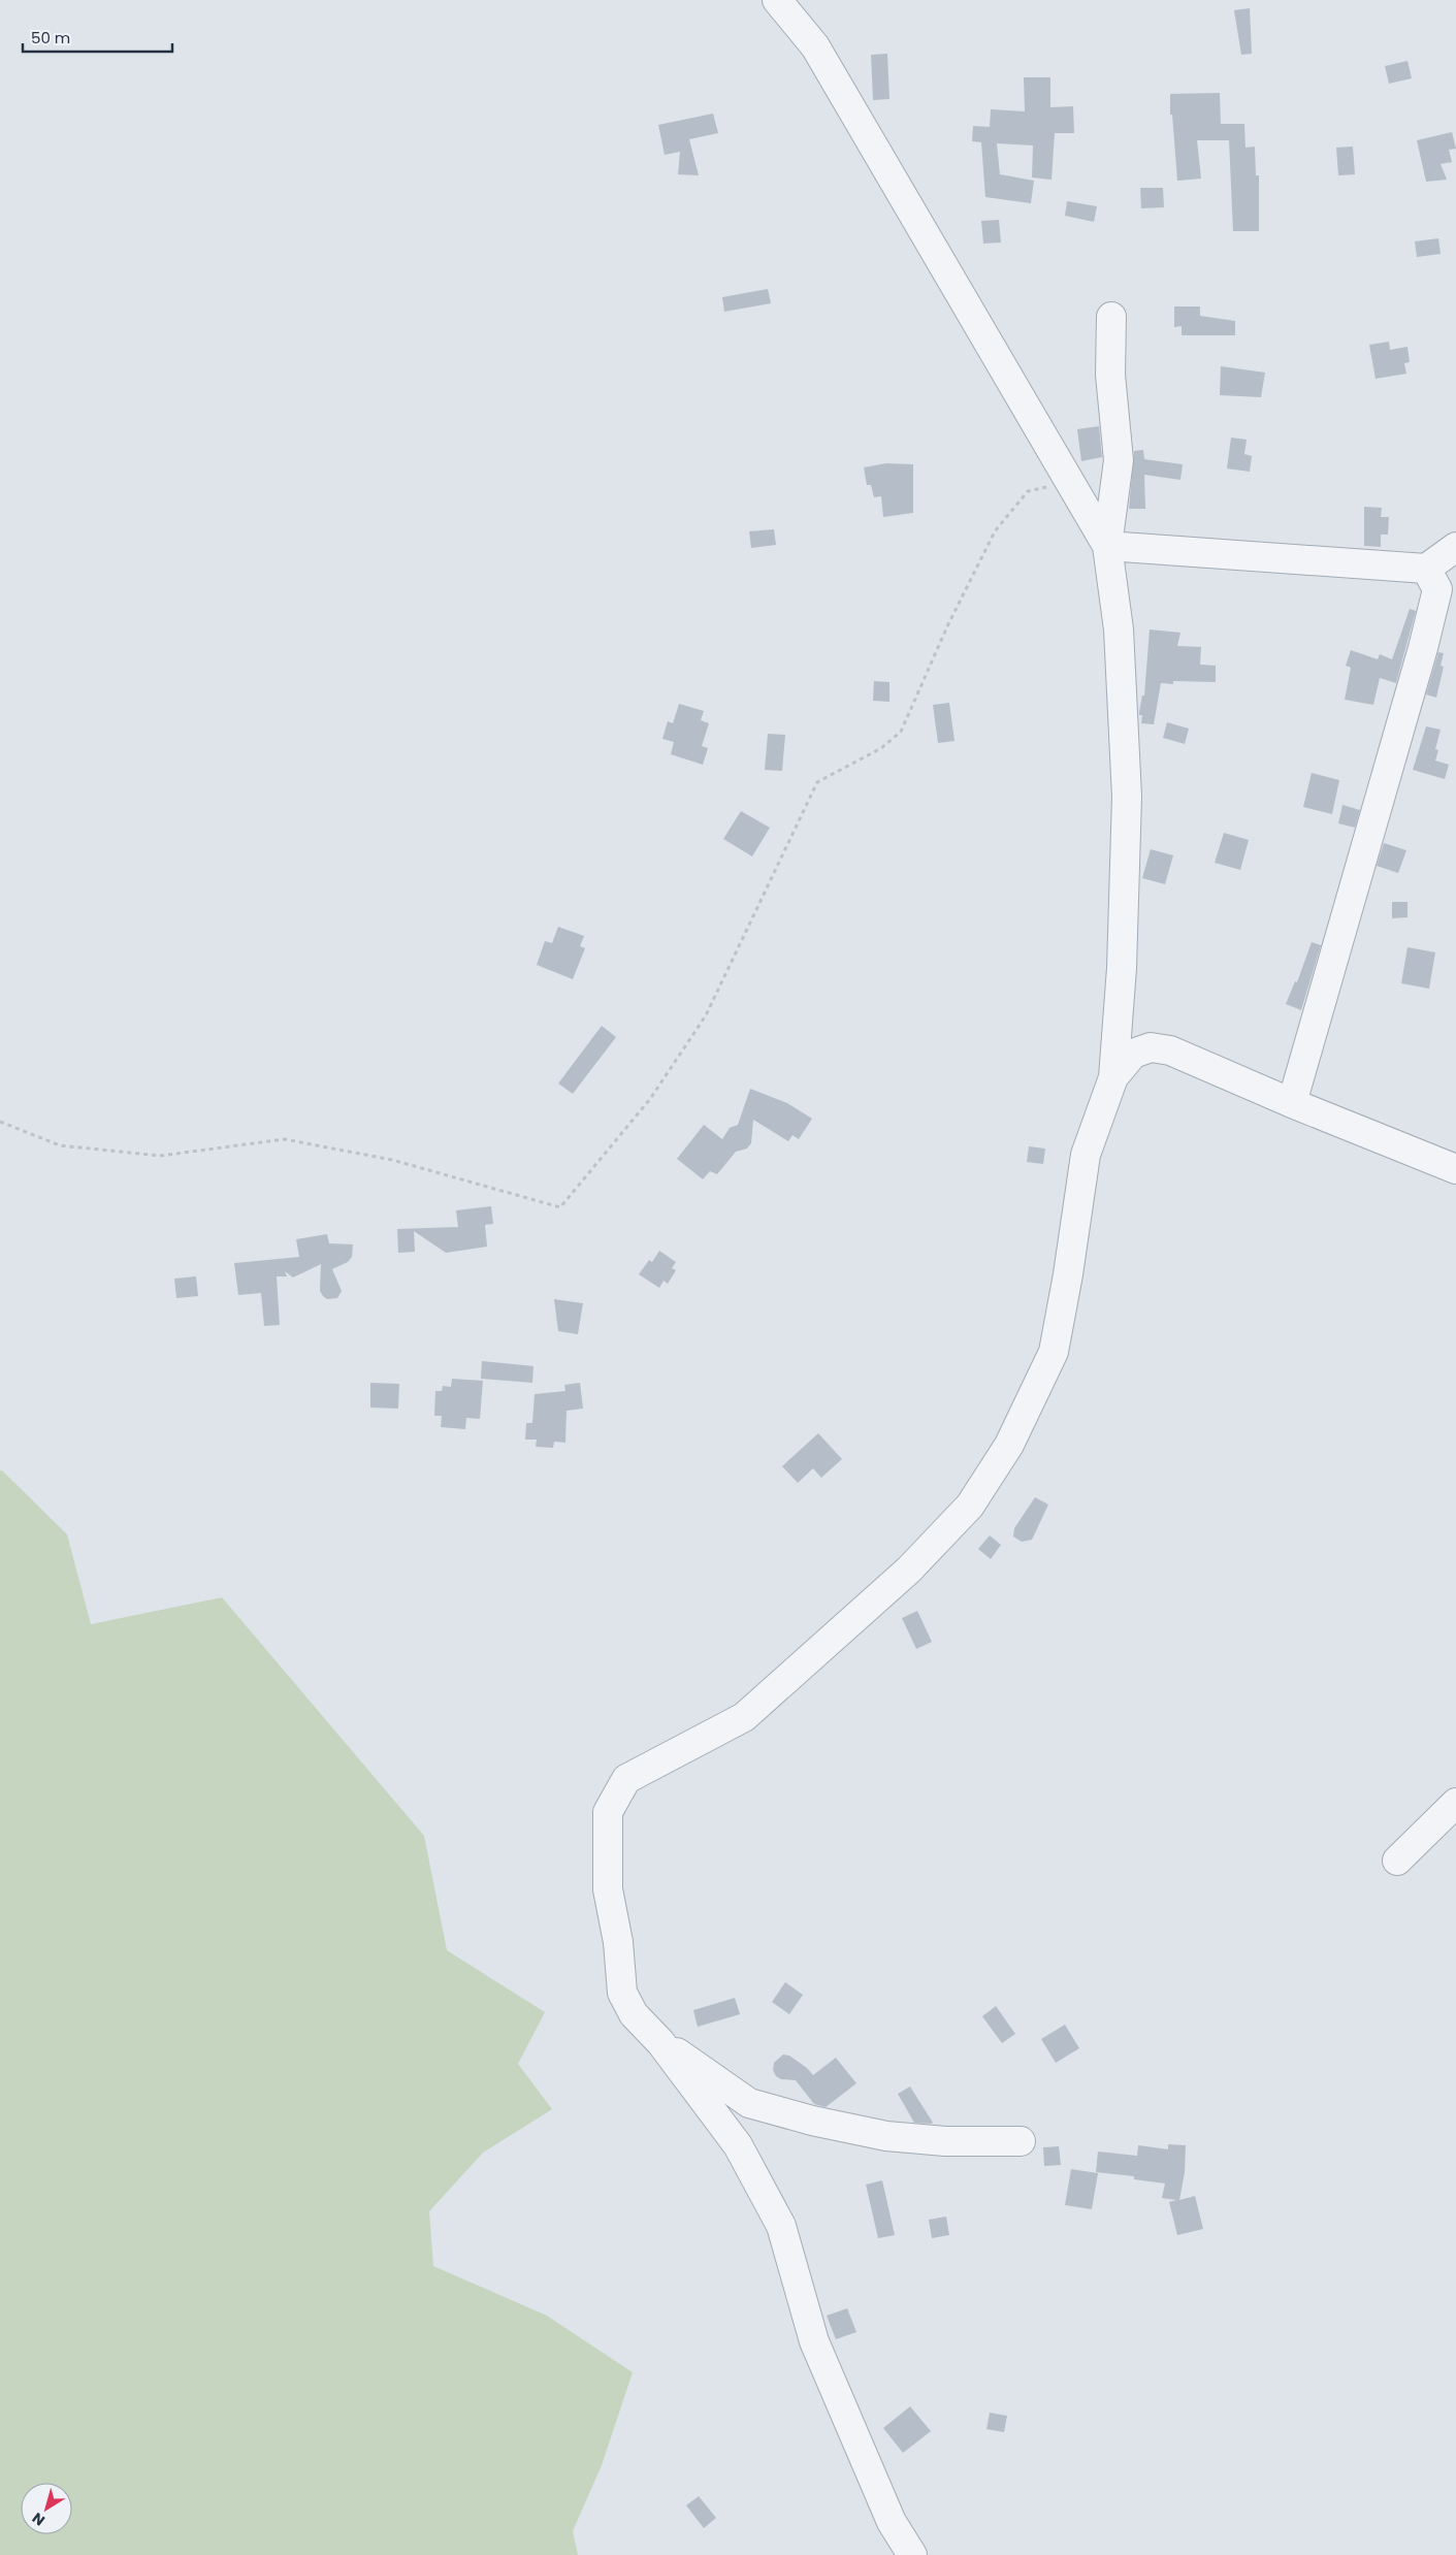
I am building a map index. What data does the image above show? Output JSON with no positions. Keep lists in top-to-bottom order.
{
  "scale_bar": "50 m",
  "north": "bottom left"
}
